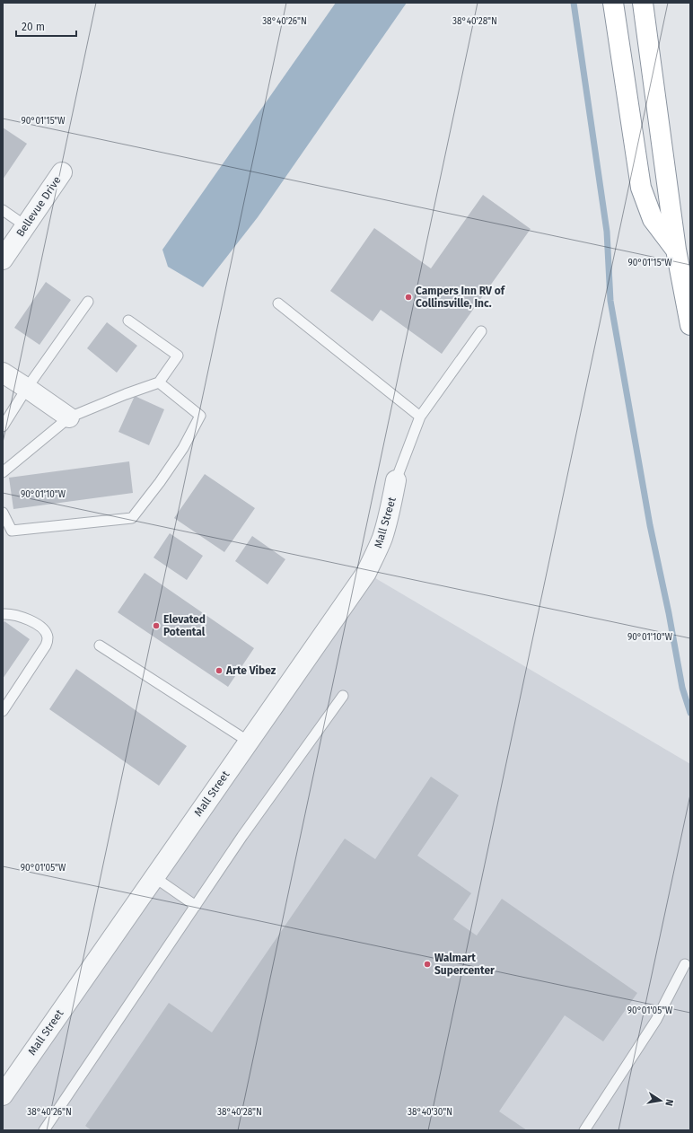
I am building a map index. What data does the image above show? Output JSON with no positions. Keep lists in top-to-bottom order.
{
  "streets": {
    "street": ["Bellevue Drive", "Mall Street"]
  },
  "places": [
    "Campers Inn RV of Collinsville, Inc.",
    "Elevated Potental",
    "Arte Vibez",
    "Walmart Supercenter"
  ],
  "scale_bar": "20 m",
  "north": "right",
  "coordinates": [
    "38°40'26\"N",
    "38°40'28\"N",
    "90°01'15\"W",
    "90°01'10\"W",
    "90°01'05\"W",
    "38°40'30\"N"
  ]
}
